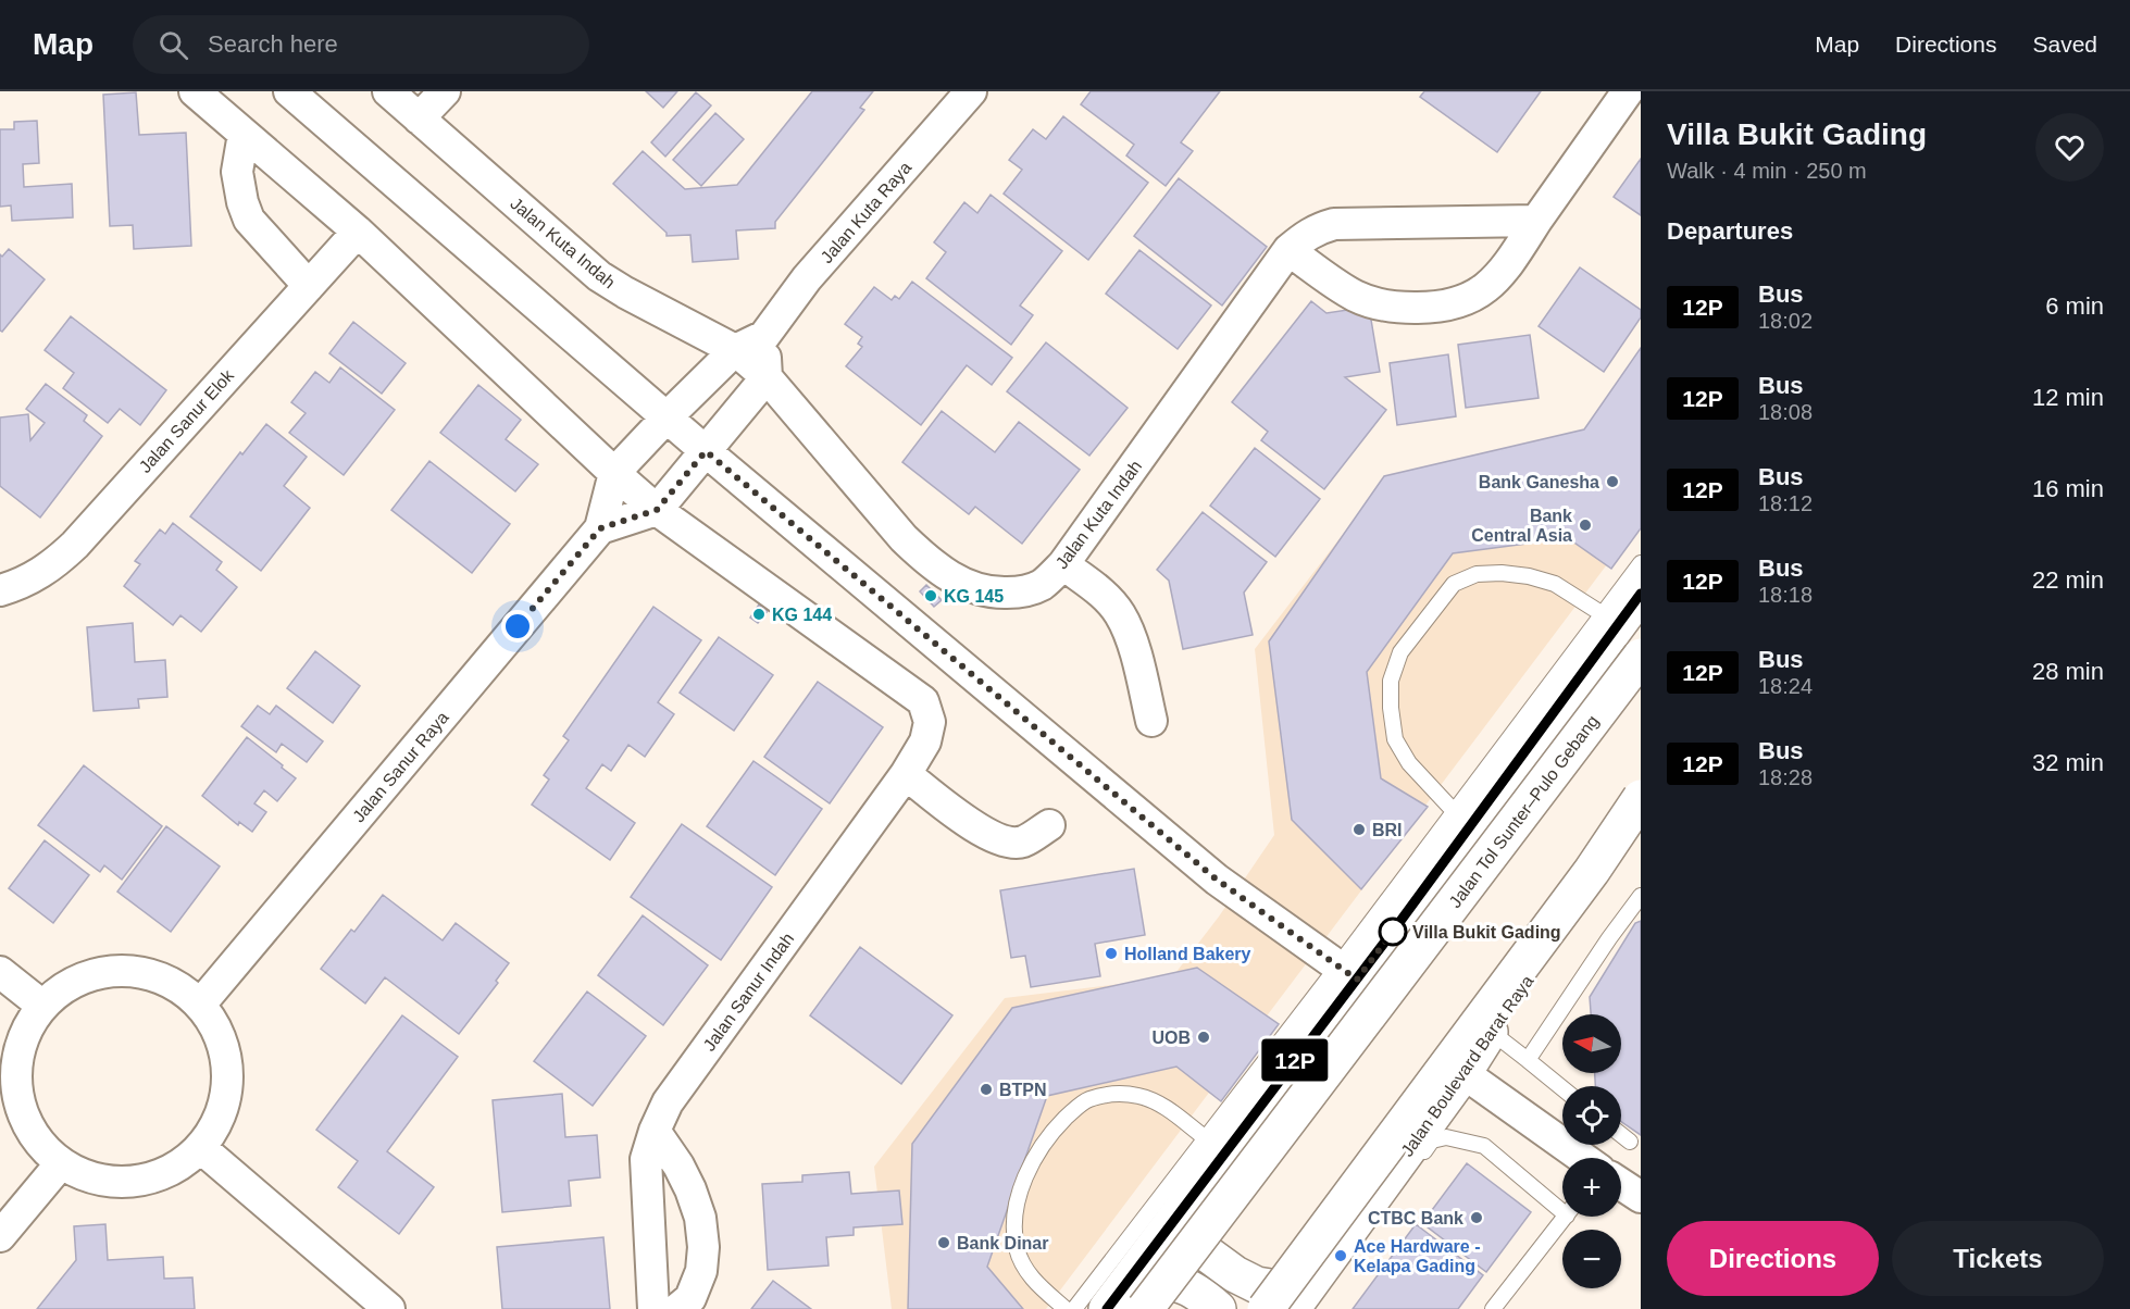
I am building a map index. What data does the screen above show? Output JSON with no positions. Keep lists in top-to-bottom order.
{
  "streets": {
    "main road": ["Jalan Tol Sunter–Pulo Gebang", "Jalan Boulevard Barat Raya"],
    "street": [
      "Jalan Kuta Raya",
      "Jalan Kuta Indah",
      "Jalan Sanur Elok",
      "Jalan Sanur Raya",
      "Jalan Sanur Indah"
    ]
  },
  "places": [
    "Bank Ganesha",
    "Bank Central Asia",
    "KG 145",
    "KG 144",
    "BRI",
    "Villa Bukit Gading",
    "Holland Bakery",
    "UOB",
    "BTPN",
    "CTBC Bank",
    "Bank Dinar",
    "Ace Hardware - Kelapa Gading"
  ],
  "lines": ["bus line 12P"],
  "north": "left",
  "page": {
    "header": "Map",
    "search": "Search here",
    "nav": ["Map", "Directions", "Saved"],
    "on_map": "12P",
    "heading": [
      ["Villa Bukit Gading", "Walk · 4 min · 250 m"],
      "Departures"
    ],
    "list": [
      {
        "mark": "12P",
        "name": "Bus",
        "note": "18:02",
        "value": "6 min"
      },
      {
        "mark": "12P",
        "name": "Bus",
        "note": "18:08",
        "value": "12 min"
      },
      {
        "mark": "12P",
        "name": "Bus",
        "note": "18:12",
        "value": "16 min"
      },
      {
        "mark": "12P",
        "name": "Bus",
        "note": "18:18",
        "value": "22 min"
      },
      {
        "mark": "12P",
        "name": "Bus",
        "note": "18:24",
        "value": "28 min"
      },
      {
        "mark": "12P",
        "name": "Bus",
        "note": "18:28",
        "value": "32 min"
      }
    ],
    "map_buttons": ["+", "−"],
    "buttons": ["Directions", "Tickets"]
  }
}
